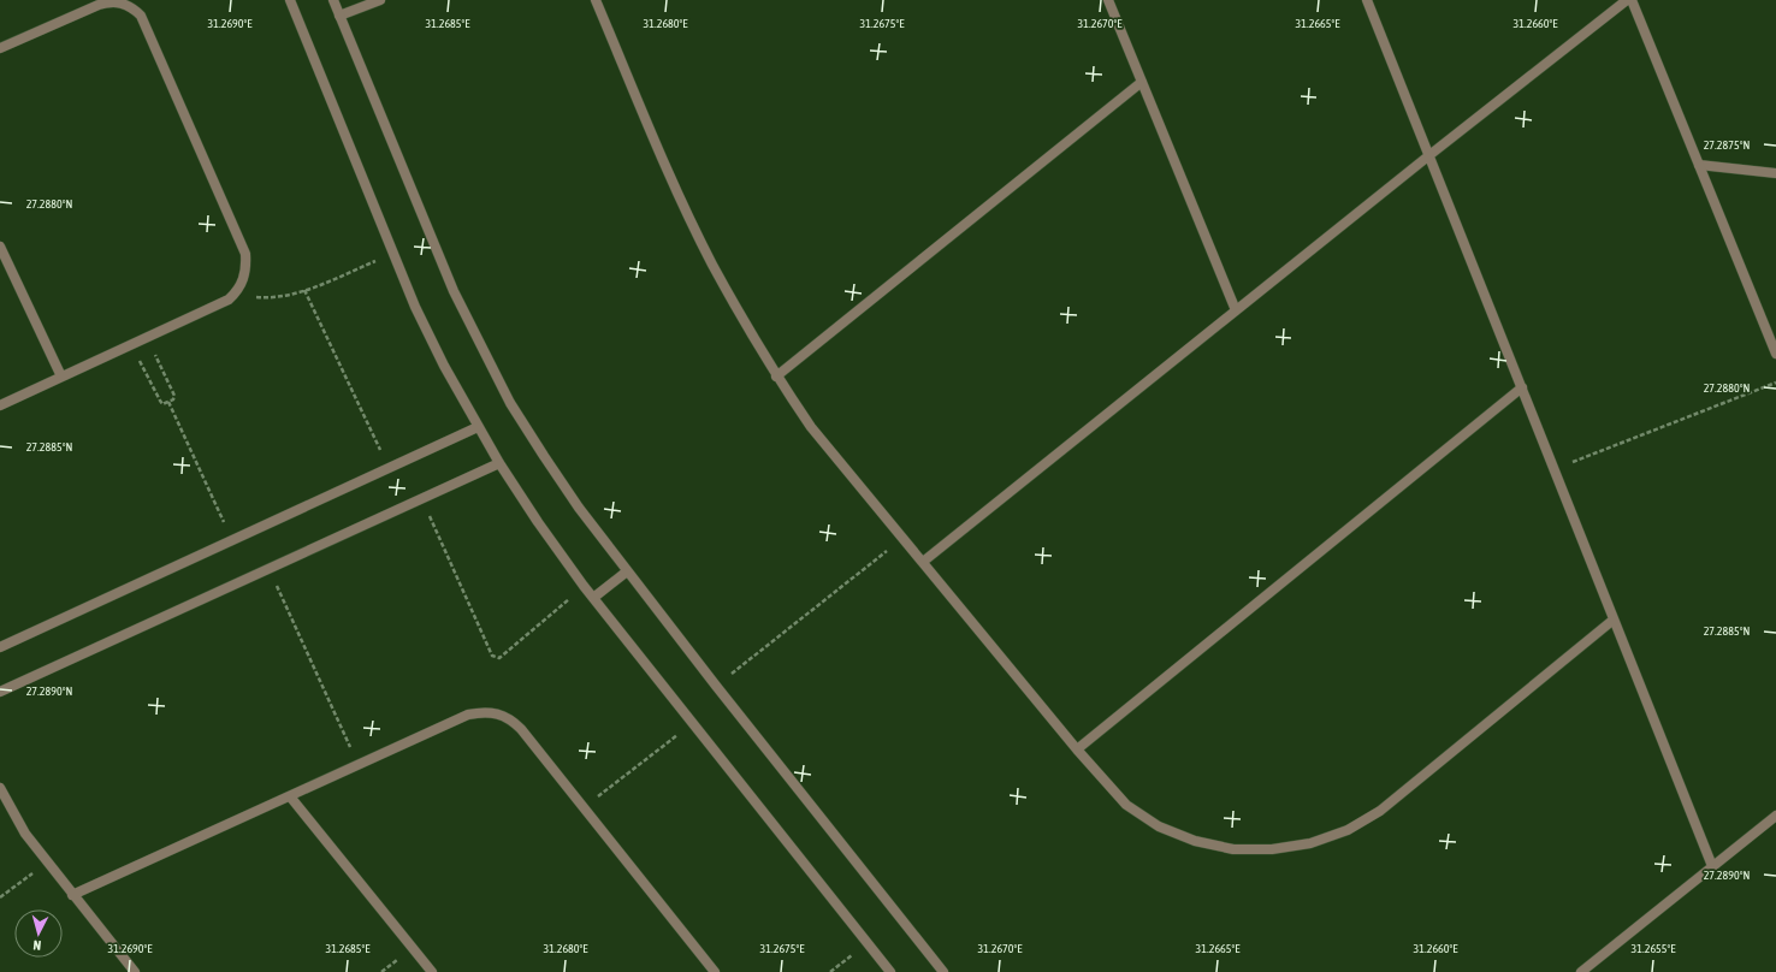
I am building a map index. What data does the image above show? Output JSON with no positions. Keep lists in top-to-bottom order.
{
  "north": "bottom",
  "coordinates": [
    "31.2690°E",
    "31.2685°E",
    "31.2680°E",
    "31.2675°E",
    "31.2670°E",
    "31.2665°E",
    "31.2660°E",
    "27.2875°N",
    "27.2880°N",
    "27.2885°N",
    "27.2890°N",
    "31.2655°E"
  ]
}
